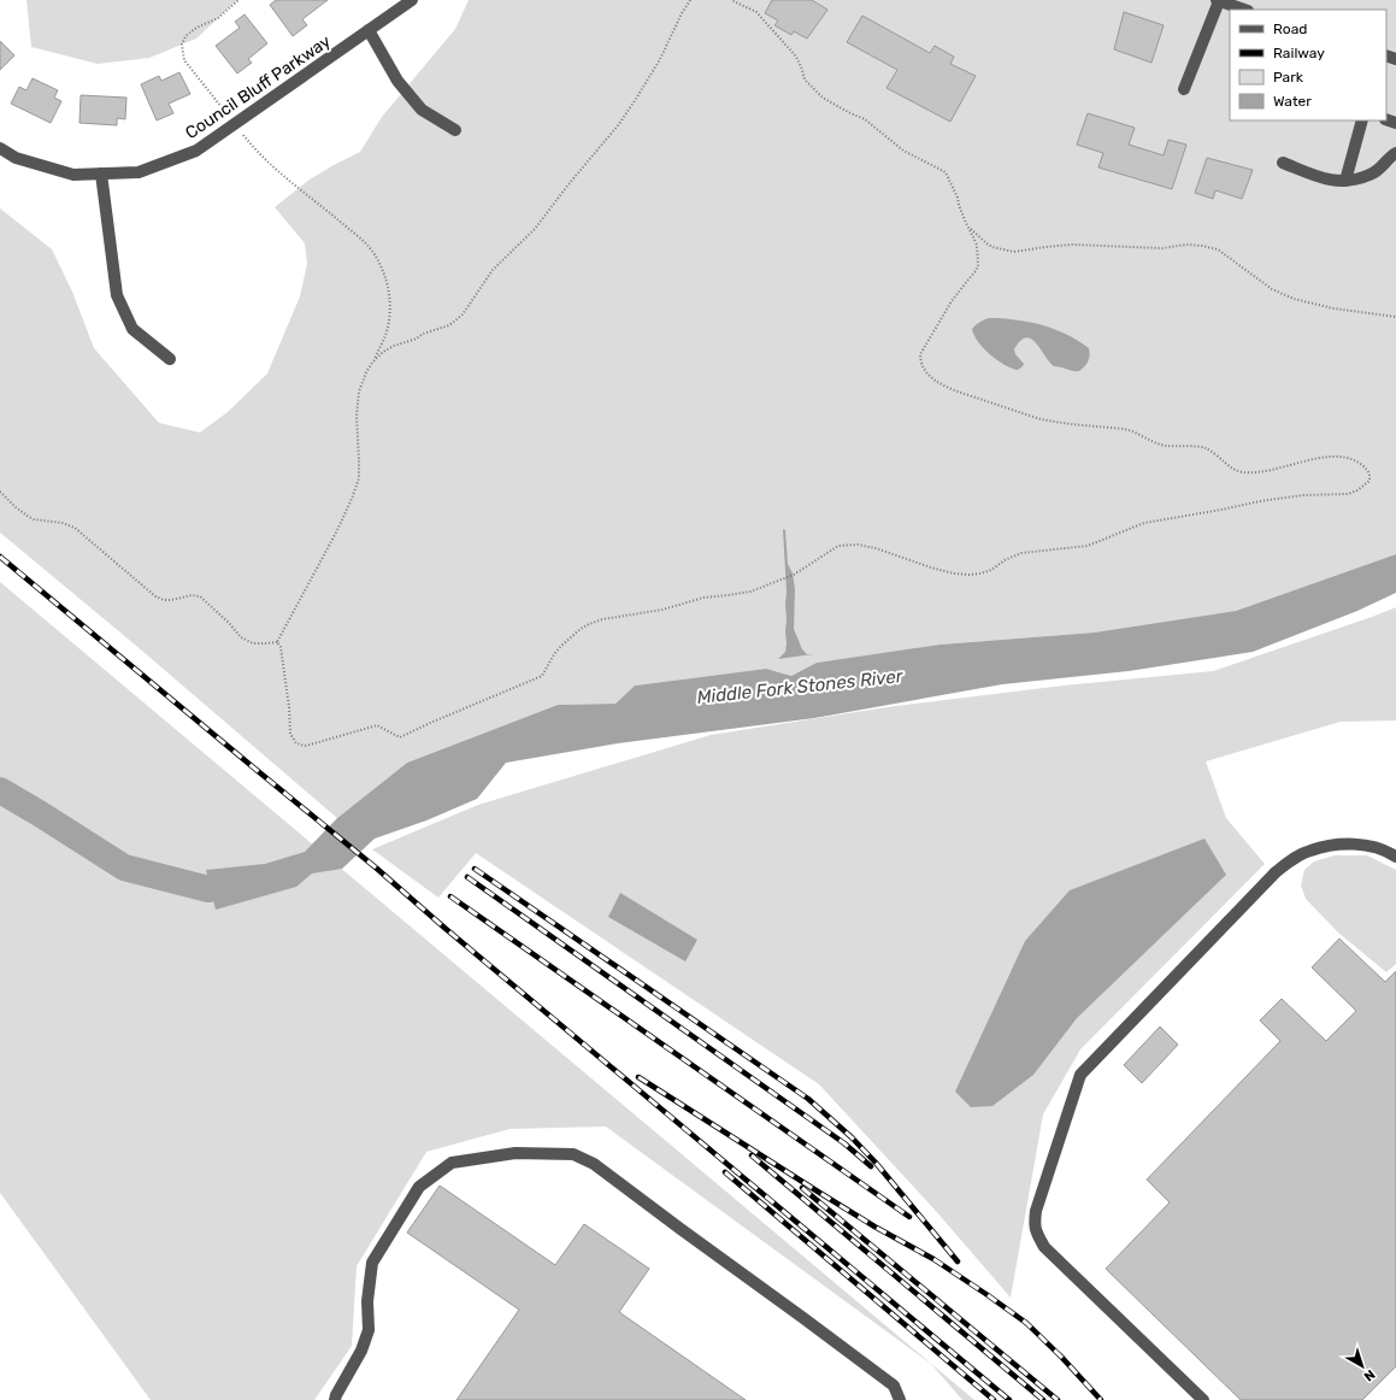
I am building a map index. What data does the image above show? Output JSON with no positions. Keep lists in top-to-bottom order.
{
  "streets": {
    "street": ["Council Bluff Parkway"]
  },
  "water": ["Middle Fork Stones River"],
  "legend": [
    "Road",
    "Railway",
    "Park",
    "Water"
  ],
  "north": "bottom right"
}
